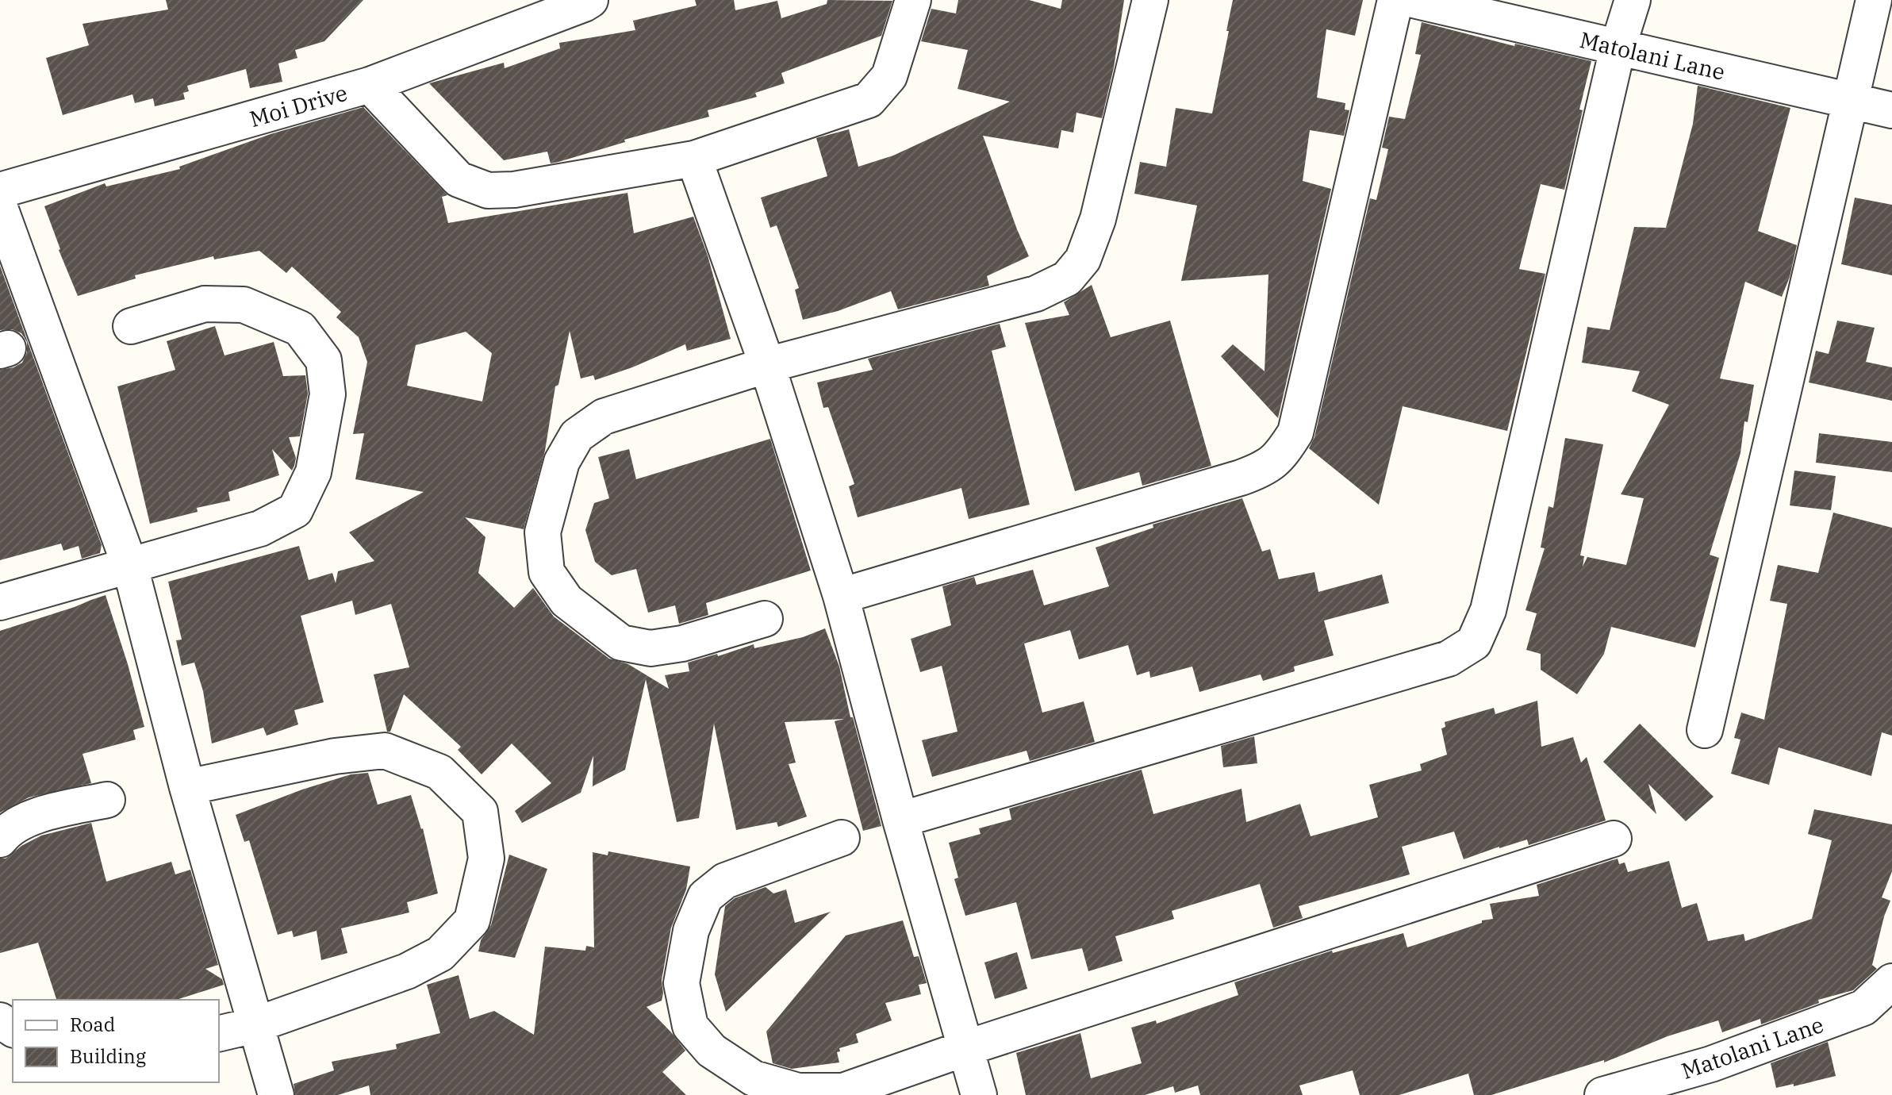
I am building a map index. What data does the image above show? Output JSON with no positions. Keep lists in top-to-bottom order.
{
  "streets": {
    "street": ["Matolani Lane", "Moi Drive"]
  },
  "legend": ["Road", "Building"]
}
